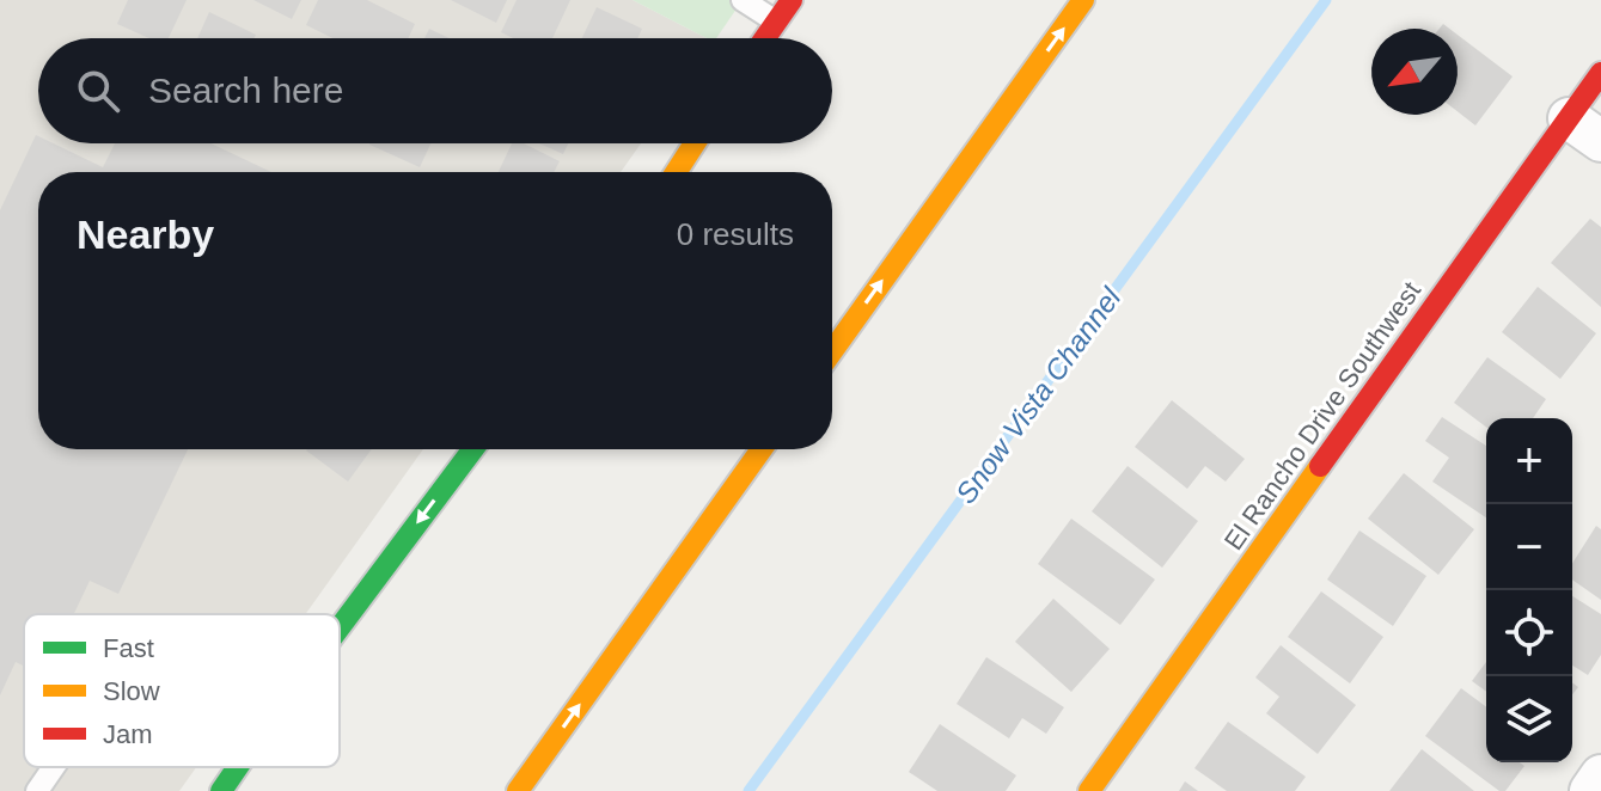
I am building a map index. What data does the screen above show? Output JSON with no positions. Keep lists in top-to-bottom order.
{
  "streets": {
    "main road": ["El Rancho Drive Southwest"]
  },
  "water": ["Snow Vista Channel"],
  "legend": ["Fast", "Slow", "Jam"],
  "north": "bottom left",
  "page": {
    "search": "Search here",
    "heading": ["Nearby", "0 results"],
    "map_buttons": ["+", "−"]
  }
}
